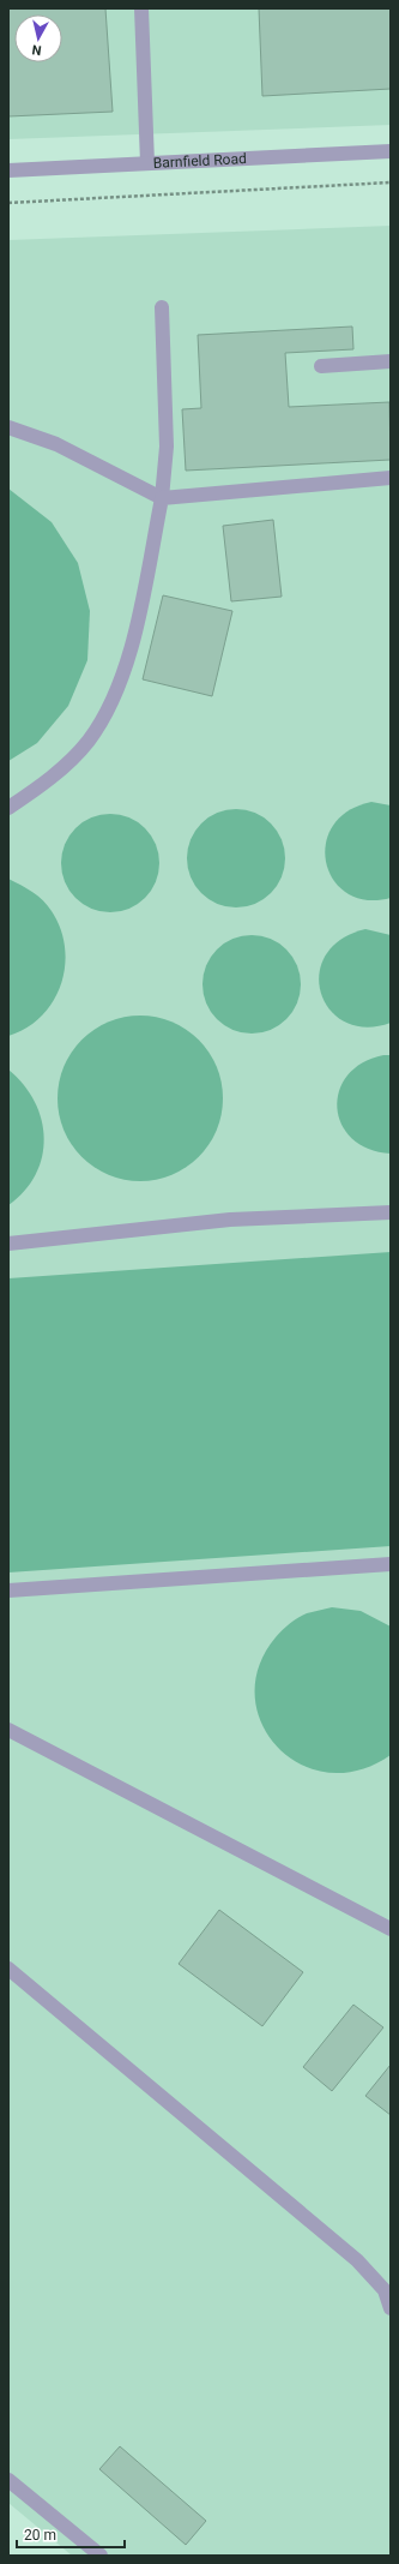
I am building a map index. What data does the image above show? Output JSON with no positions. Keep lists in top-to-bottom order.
{
  "streets": {
    "street": ["Barnfield Road"]
  },
  "scale_bar": "20 m",
  "north": "bottom"
}
